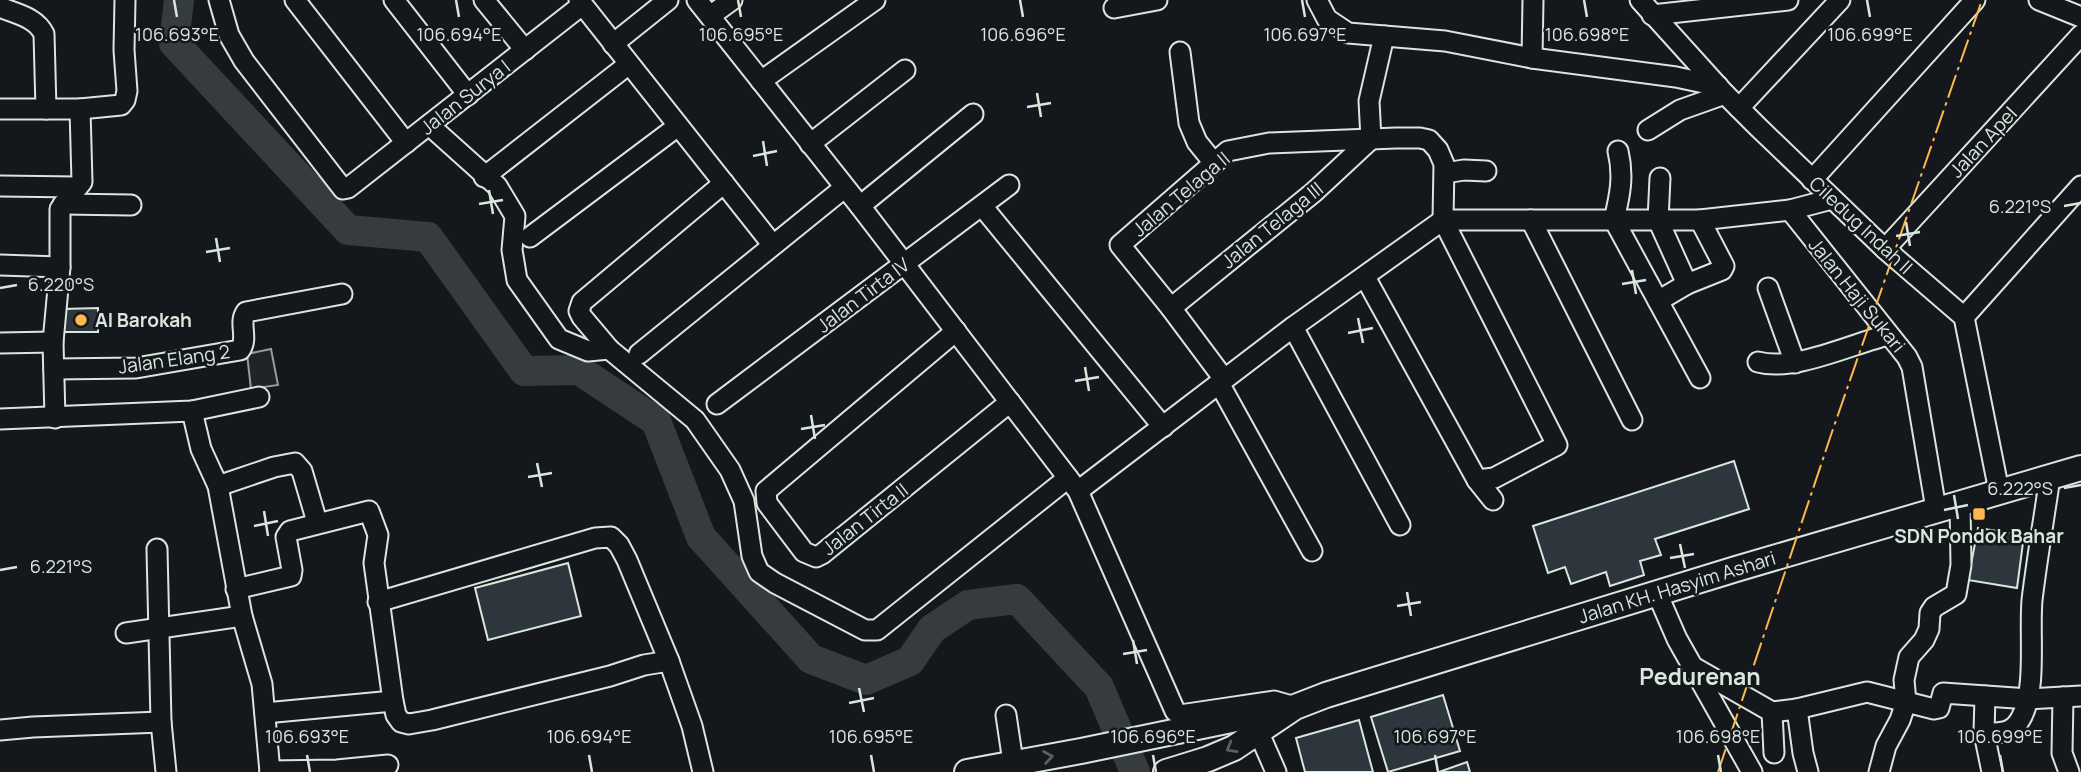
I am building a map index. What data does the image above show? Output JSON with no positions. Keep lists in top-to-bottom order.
{
  "streets": {
    "main road": ["Jalan KH. Hasyim Ashari"],
    "street": [
      "Jalan Surya I",
      "Jalan Apel",
      "Jalan Telaga II",
      "Jalan Telaga III",
      "Ciledug Indah II",
      "Jalan Tirta IV",
      "Jalan Haji Sukari",
      "Jalan Elang 2",
      "Jalan Tirta II"
    ]
  },
  "crossings": [
    ["Jalan Apel", "Ciledug Indah II"],
    ["Jalan Telaga II", "Jalan Telaga III"],
    ["Jalan Haji Sukari", "Jalan KH. Hasyim Ashari"]
  ],
  "districts": ["Pedurenan"],
  "places": {
    "other": ["Al Barokah"],
    "transit": ["SDN Pondok Bahar"]
  },
  "coordinates": [
    "106.693°E",
    "106.694°E",
    "106.695°E",
    "106.696°E",
    "106.697°E",
    "106.698°E",
    "106.699°E",
    "6.221°S",
    "6.220°S",
    "6.222°S"
  ]
}
